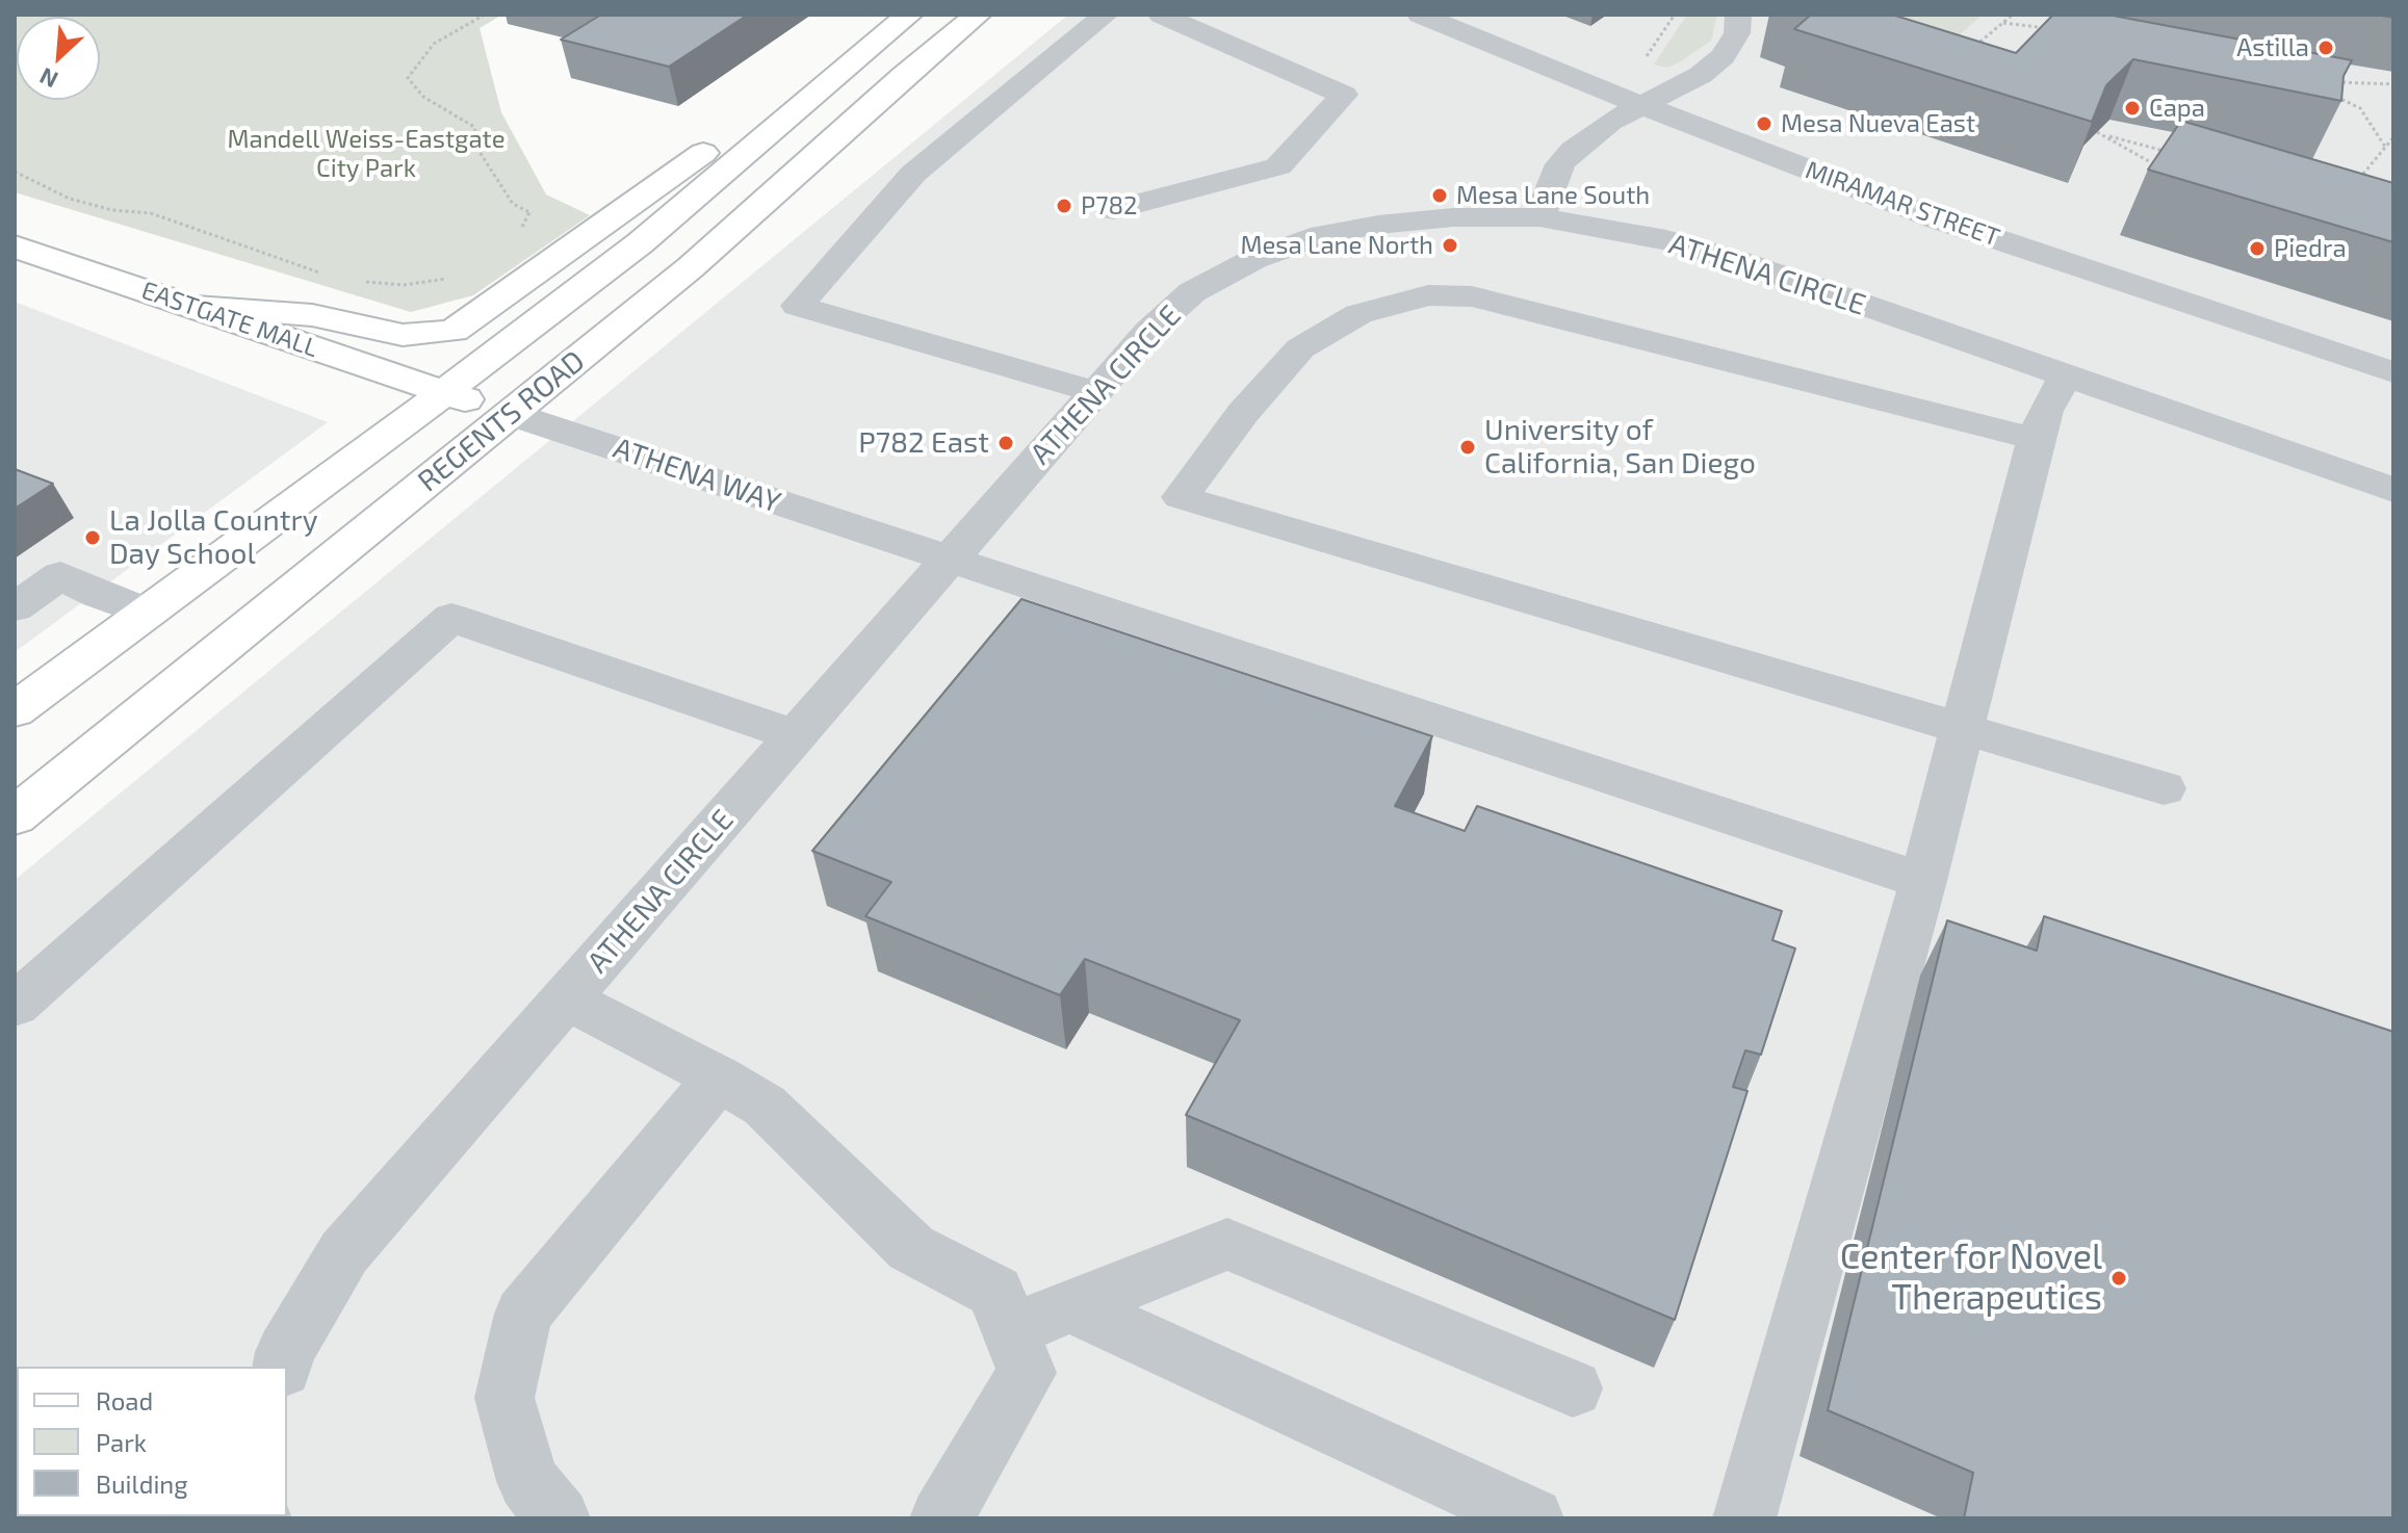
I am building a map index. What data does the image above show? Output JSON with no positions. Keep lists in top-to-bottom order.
{
  "streets": {
    "main road": ["EASTGATE MALL", "REGENTS ROAD", "ATHENA WAY"],
    "street": ["MIRAMAR STREET", "ATHENA CIRCLE"]
  },
  "crossings": [
    ["ATHENA CIRCLE", "ATHENA WAY"],
    ["EASTGATE MALL", "REGENTS ROAD"],
    ["EASTGATE MALL", "ATHENA WAY"],
    ["REGENTS ROAD", "ATHENA WAY"]
  ],
  "parks": ["Mandell Weiss-Eastgate City Park"],
  "places": [
    "Astilla",
    "Capa",
    "Mesa Nueva East",
    "Mesa Lane South",
    "P782",
    "Mesa Lane North",
    "Piedra",
    "P782 East",
    "University of California, San Diego",
    "La Jolla Country Day School",
    "Center for Novel Therapeutics"
  ],
  "legend": ["Road", "Park", "Building"],
  "north": "bottom left"
}
